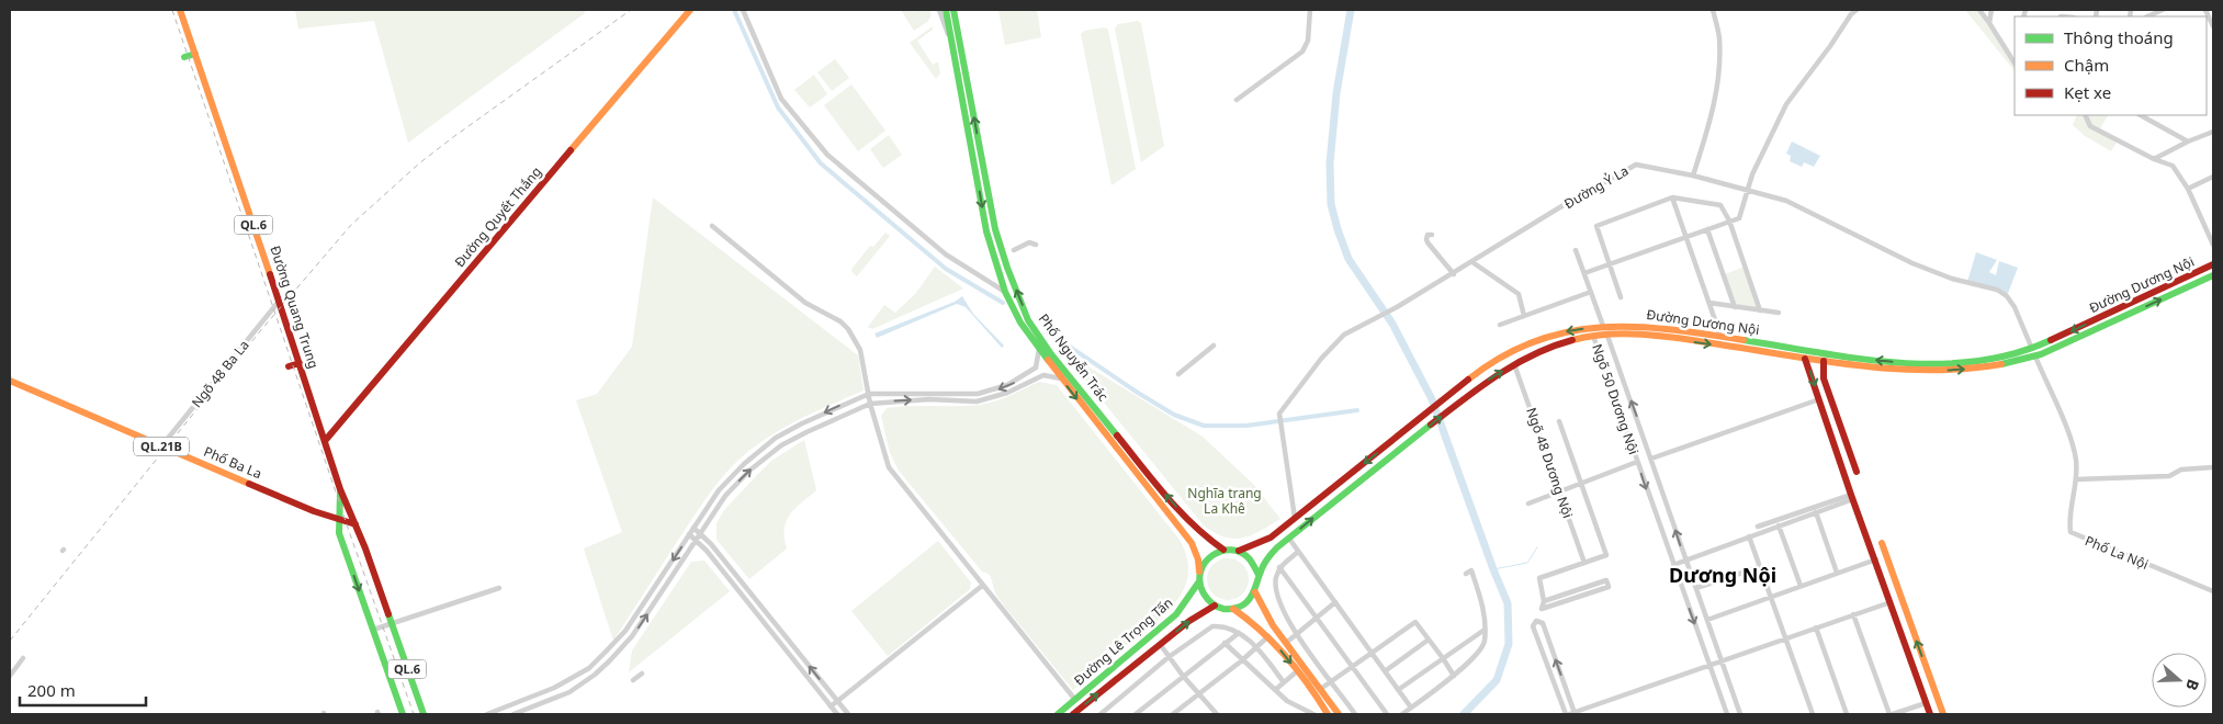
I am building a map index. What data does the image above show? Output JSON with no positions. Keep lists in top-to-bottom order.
{
  "streets": {
    "main road": [
      "Đường Quyết Thắng",
      "QL.6",
      "Đường Dương Nội",
      "Đường Quang Trung",
      "Phố Nguyễn Trác",
      "QL.21B",
      "Phố Ba La",
      "Đường Lê Trọng Tấn"
    ],
    "street": [
      "Đường Ỷ La",
      "Ngõ 48 Ba La",
      "Ngõ 50 Dương Nội",
      "Ngõ 48 Dương Nội",
      "Phố La Nội"
    ]
  },
  "crossings": [
    ["Đường Ỷ La", "Đường Dương Nội"],
    ["Đường Ỷ La", "Phố La Nội"],
    ["Đường Quyết Thắng", "Đường Quang Trung"],
    ["Đường Dương Nội", "Phố Nguyễn Trác"],
    ["Đường Dương Nội", "Ngõ 50 Dương Nội"],
    ["Đường Dương Nội", "Ngõ 48 Dương Nội"],
    ["Đường Dương Nội", "Phố La Nội"],
    ["Đường Dương Nội", "Đường Lê Trọng Tấn"],
    ["Đường Quang Trung", "Ngõ 48 Ba La"],
    ["Đường Quang Trung", "Phố Ba La"],
    ["Phố Nguyễn Trác", "Đường Lê Trọng Tấn"],
    ["Ngõ 48 Ba La", "Phố Ba La"]
  ],
  "districts": ["Dương Nội"],
  "parks": ["Nghĩa trang La Khê"],
  "legend": ["Thông thoáng", "Chậm", "Kẹt xe"],
  "scale_bar": "200 m",
  "north": "right"
}
